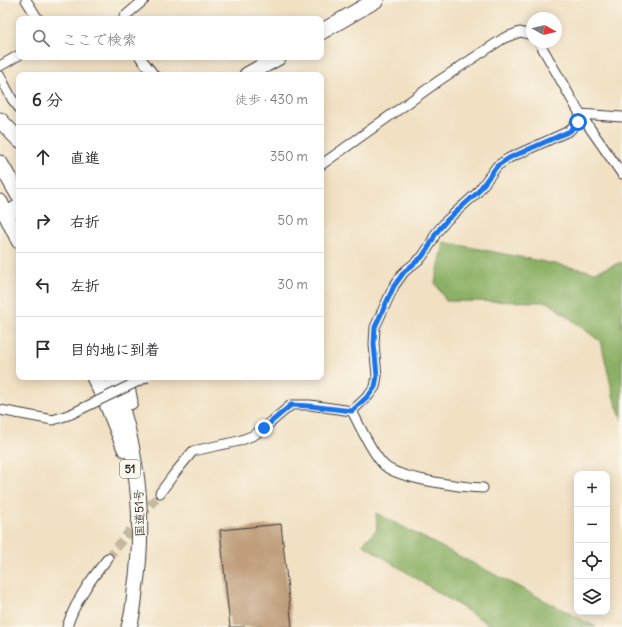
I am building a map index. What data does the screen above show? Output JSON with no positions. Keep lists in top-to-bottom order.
{
  "streets": {
    "highway": ["51", "国道51号"]
  },
  "crossings": [
    ["51", "国道51号"]
  ],
  "north": "right",
  "page": {
    "search": "ここで検索",
    "heading": ["6 分", "徒歩 · 430 m"],
    "list": [
      ["直進", "350 m"],
      ["右折", "50 m"],
      ["左折", "30 m"],
      "目的地に到着"
    ],
    "map_buttons": ["+", "−"]
  }
}
